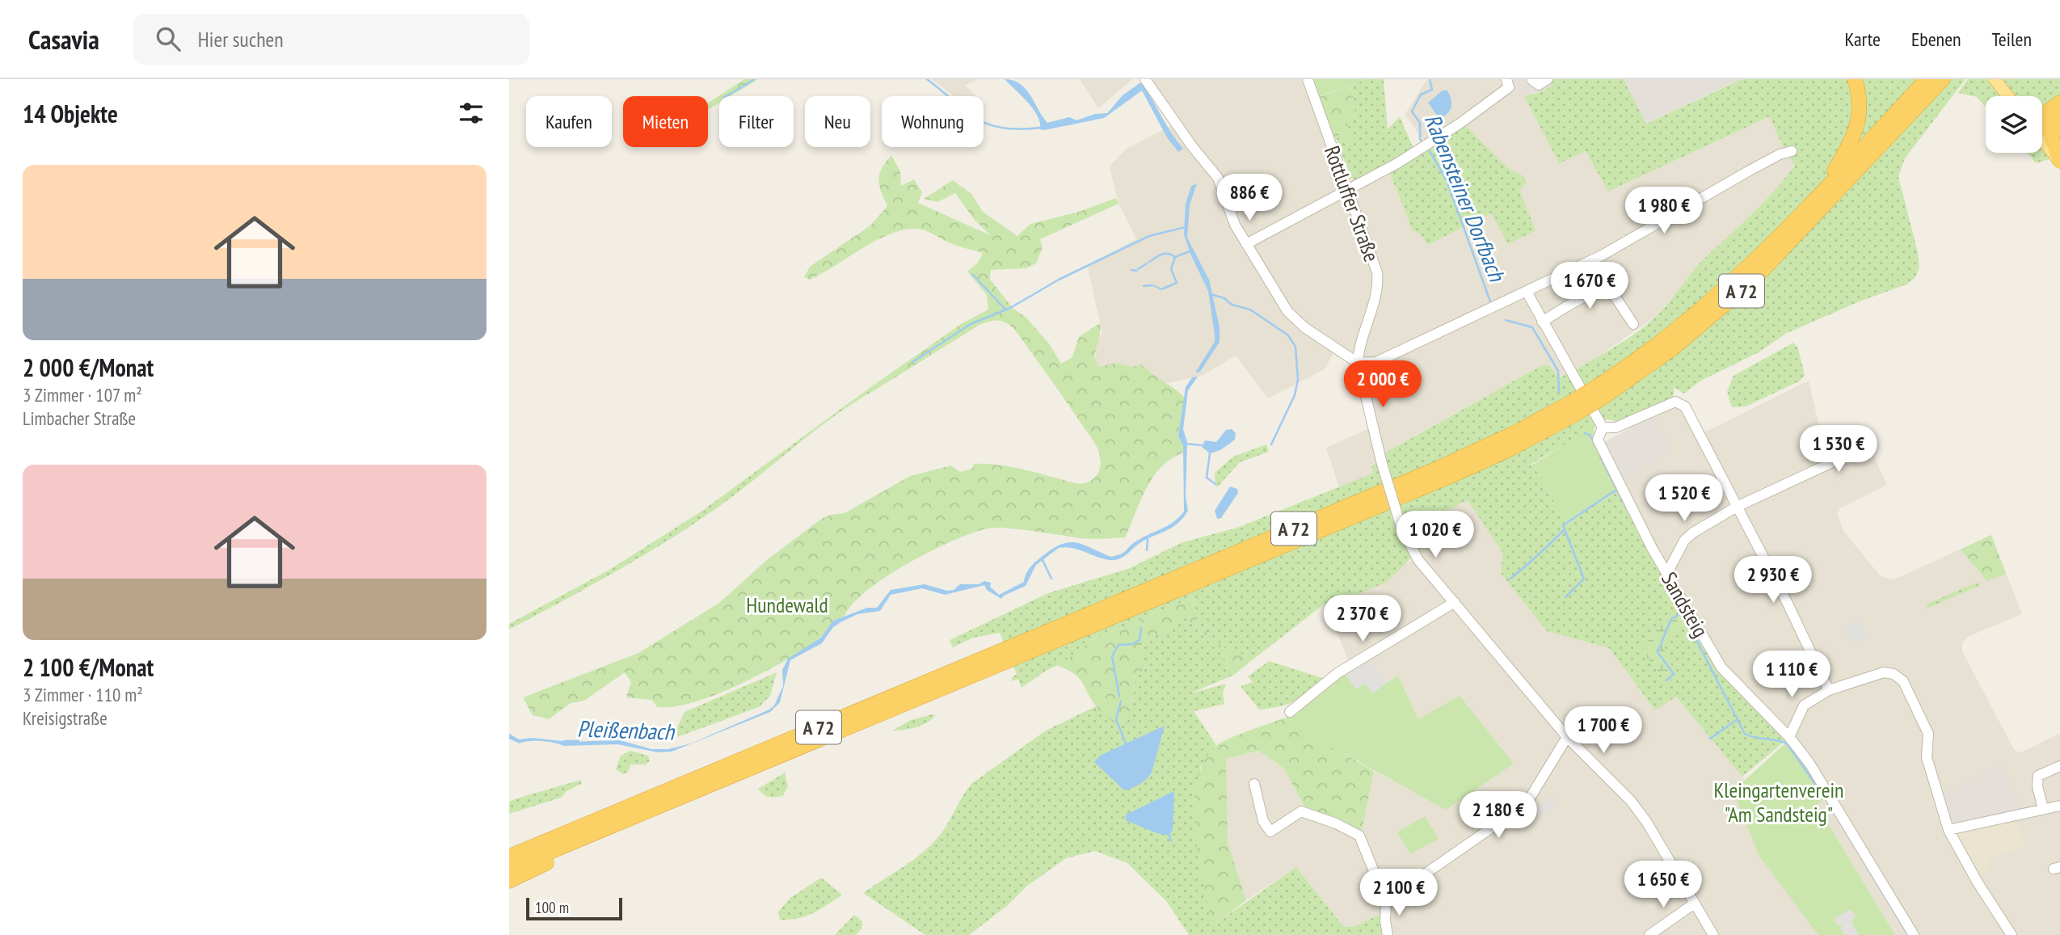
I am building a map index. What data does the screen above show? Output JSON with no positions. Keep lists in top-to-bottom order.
{
  "streets": {
    "highway": ["A 72"],
    "street": ["Rottluffer Straße", "Sandsteig"]
  },
  "water": ["Rabensteiner Dorfbach", "Pleißenbach"],
  "parks": ["Hundewald", "Kleingartenverein \"Am Sandsteig\""],
  "scale_bar": "100 m",
  "page": {
    "header": "Casavia",
    "search": "Hier suchen",
    "nav": ["Karte", "Ebenen", "Teilen"],
    "heading": "14 Objekte",
    "chip": [
      "Kaufen",
      "Mieten",
      "Filter",
      "Neu",
      "Wohnung"
    ],
    "list": [
      {
        "name": "2 000 €/Monat",
        "note": "3 Zimmer · 107 m² · Limbacher Straße"
      },
      {
        "name": "2 100 €/Monat",
        "note": "3 Zimmer · 110 m² · Kreisigstraße"
      }
    ],
    "price": [
      "886 €",
      "1 980 €",
      "1 670 €",
      "2 000 €",
      "1 530 €",
      "1 520 €",
      "1 020 €",
      "2 930 €",
      "2 370 €",
      "1 110 €",
      "1 700 €",
      "2 180 €",
      "1 650 €",
      "2 100 €"
    ],
    "scale": "100 m"
  }
}
